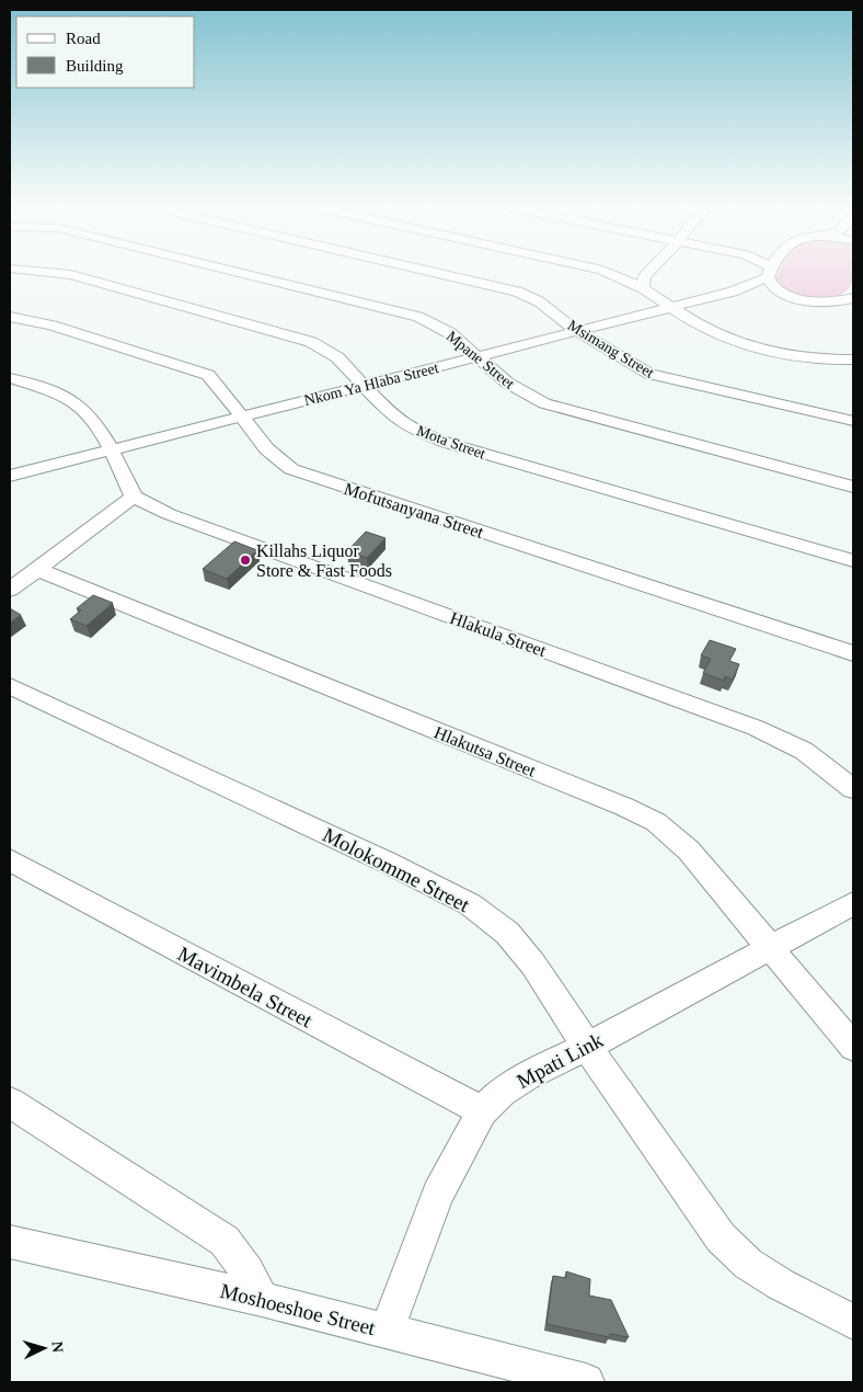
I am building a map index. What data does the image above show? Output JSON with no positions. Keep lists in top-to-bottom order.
{
  "streets": {
    "street": [
      "Msimang Street",
      "Mpane Street",
      "Nkom Ya Hlaba Street",
      "Mota Street",
      "Mofutsanyana Street",
      "Hlakula Street",
      "Hlakutsa Street",
      "Molokomme Street",
      "Mavimbela Street",
      "Mpati Link",
      "Moshoeshoe Street"
    ]
  },
  "crossings": [
    ["Msimang Street", "Nkom Ya Hlaba Street"],
    ["Mpane Street", "Nkom Ya Hlaba Street"],
    ["Nkom Ya Hlaba Street", "Mota Street"],
    ["Nkom Ya Hlaba Street", "Mofutsanyana Street"],
    ["Hlakutsa Street", "Mpati Link"],
    ["Molokomme Street", "Mpati Link"],
    ["Mavimbela Street", "Mpati Link"],
    ["Mpati Link", "Moshoeshoe Street"]
  ],
  "places": ["Killahs Liquor Store & Fast Foods"],
  "legend": ["Road", "Building"],
  "north": "right"
}
